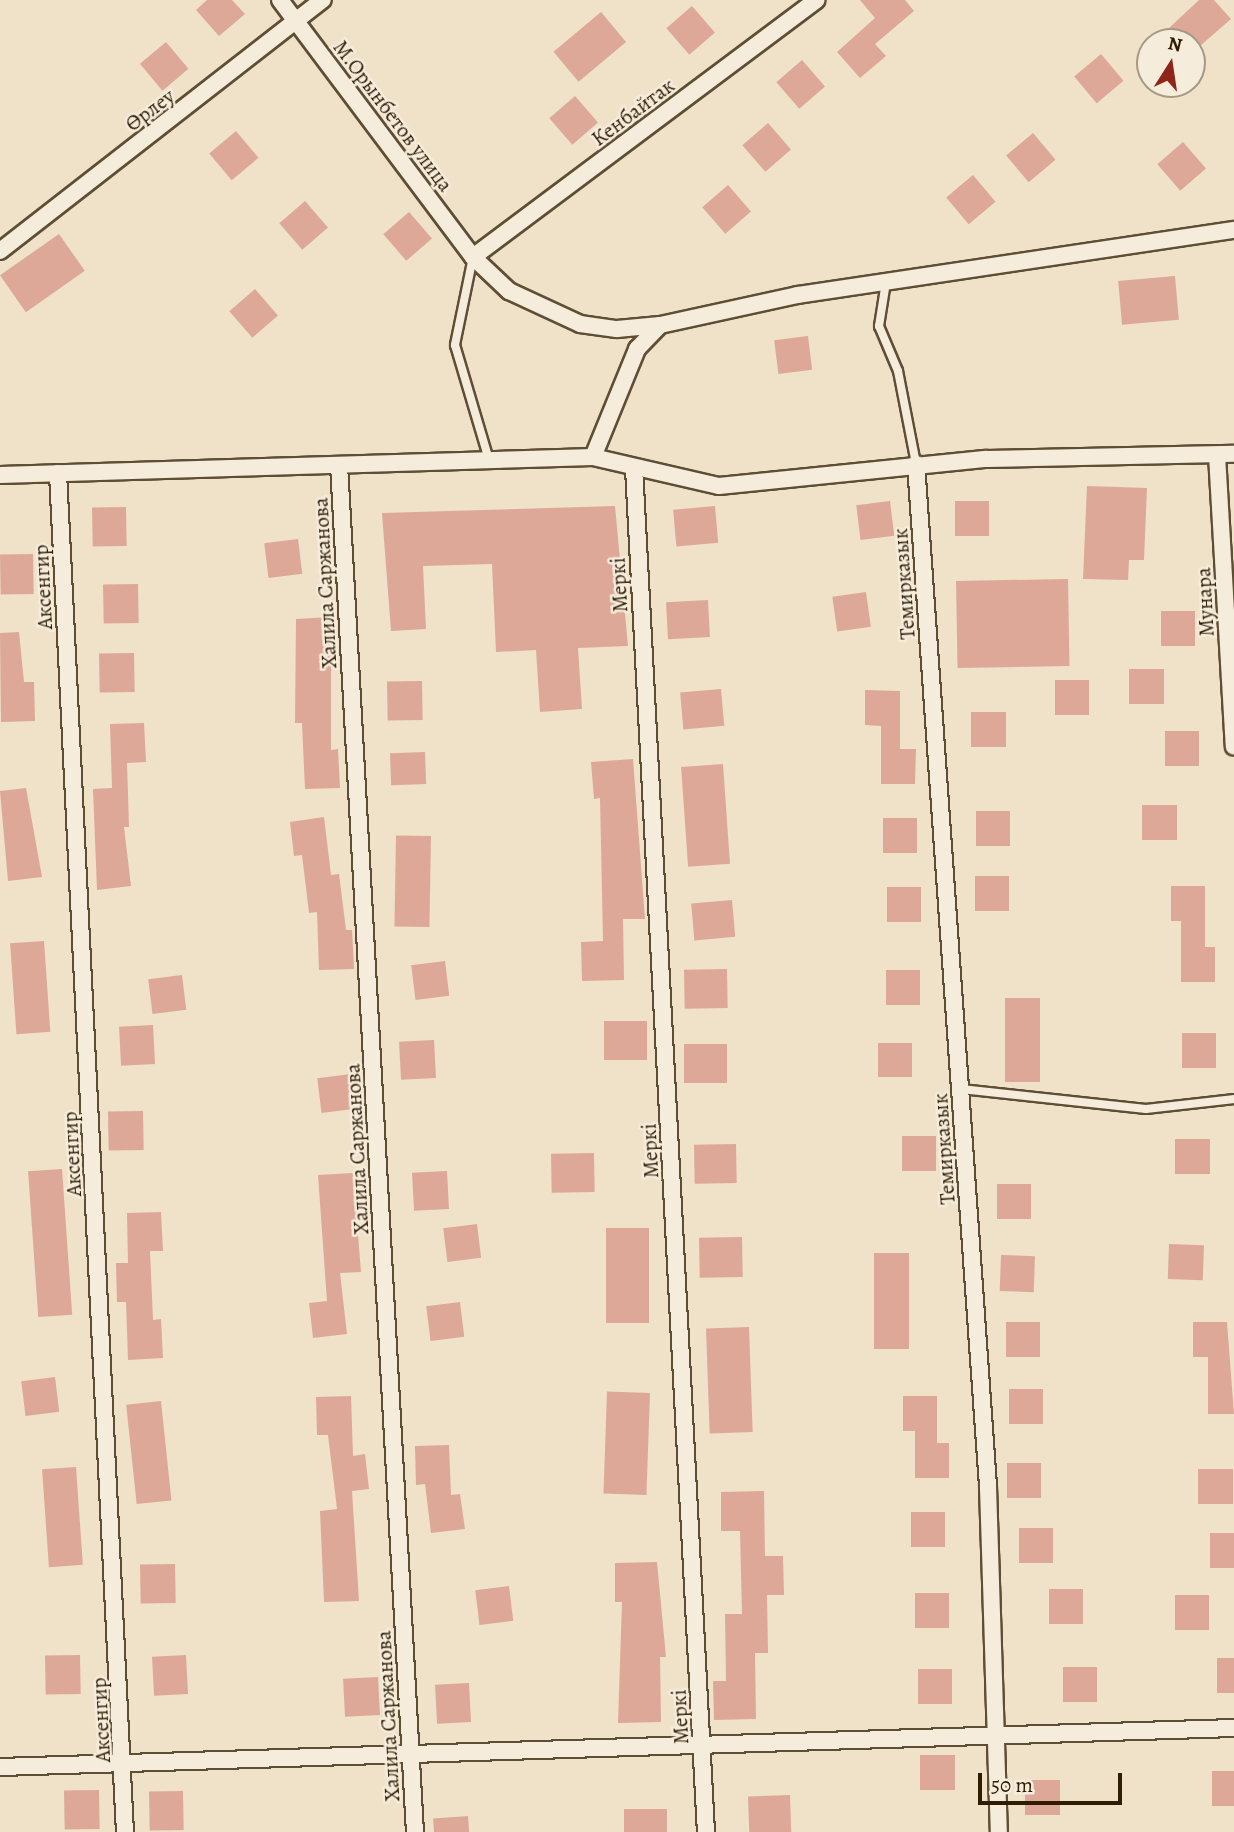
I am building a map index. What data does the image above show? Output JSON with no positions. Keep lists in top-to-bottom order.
{
  "streets": {
    "street": [
      "Өрлеу",
      "Кенбайтак",
      "М.Орынбетов улица",
      "Халила Саржанова",
      "Темирказык",
      "Меркі",
      "Аксенгир",
      "Мунара"
    ]
  },
  "crossings": [
    ["Өрлеу", "М.Орынбетов улица"],
    ["Кенбайтак", "М.Орынбетов улица"]
  ],
  "scale_bar": "50 m",
  "north": "top"
}
